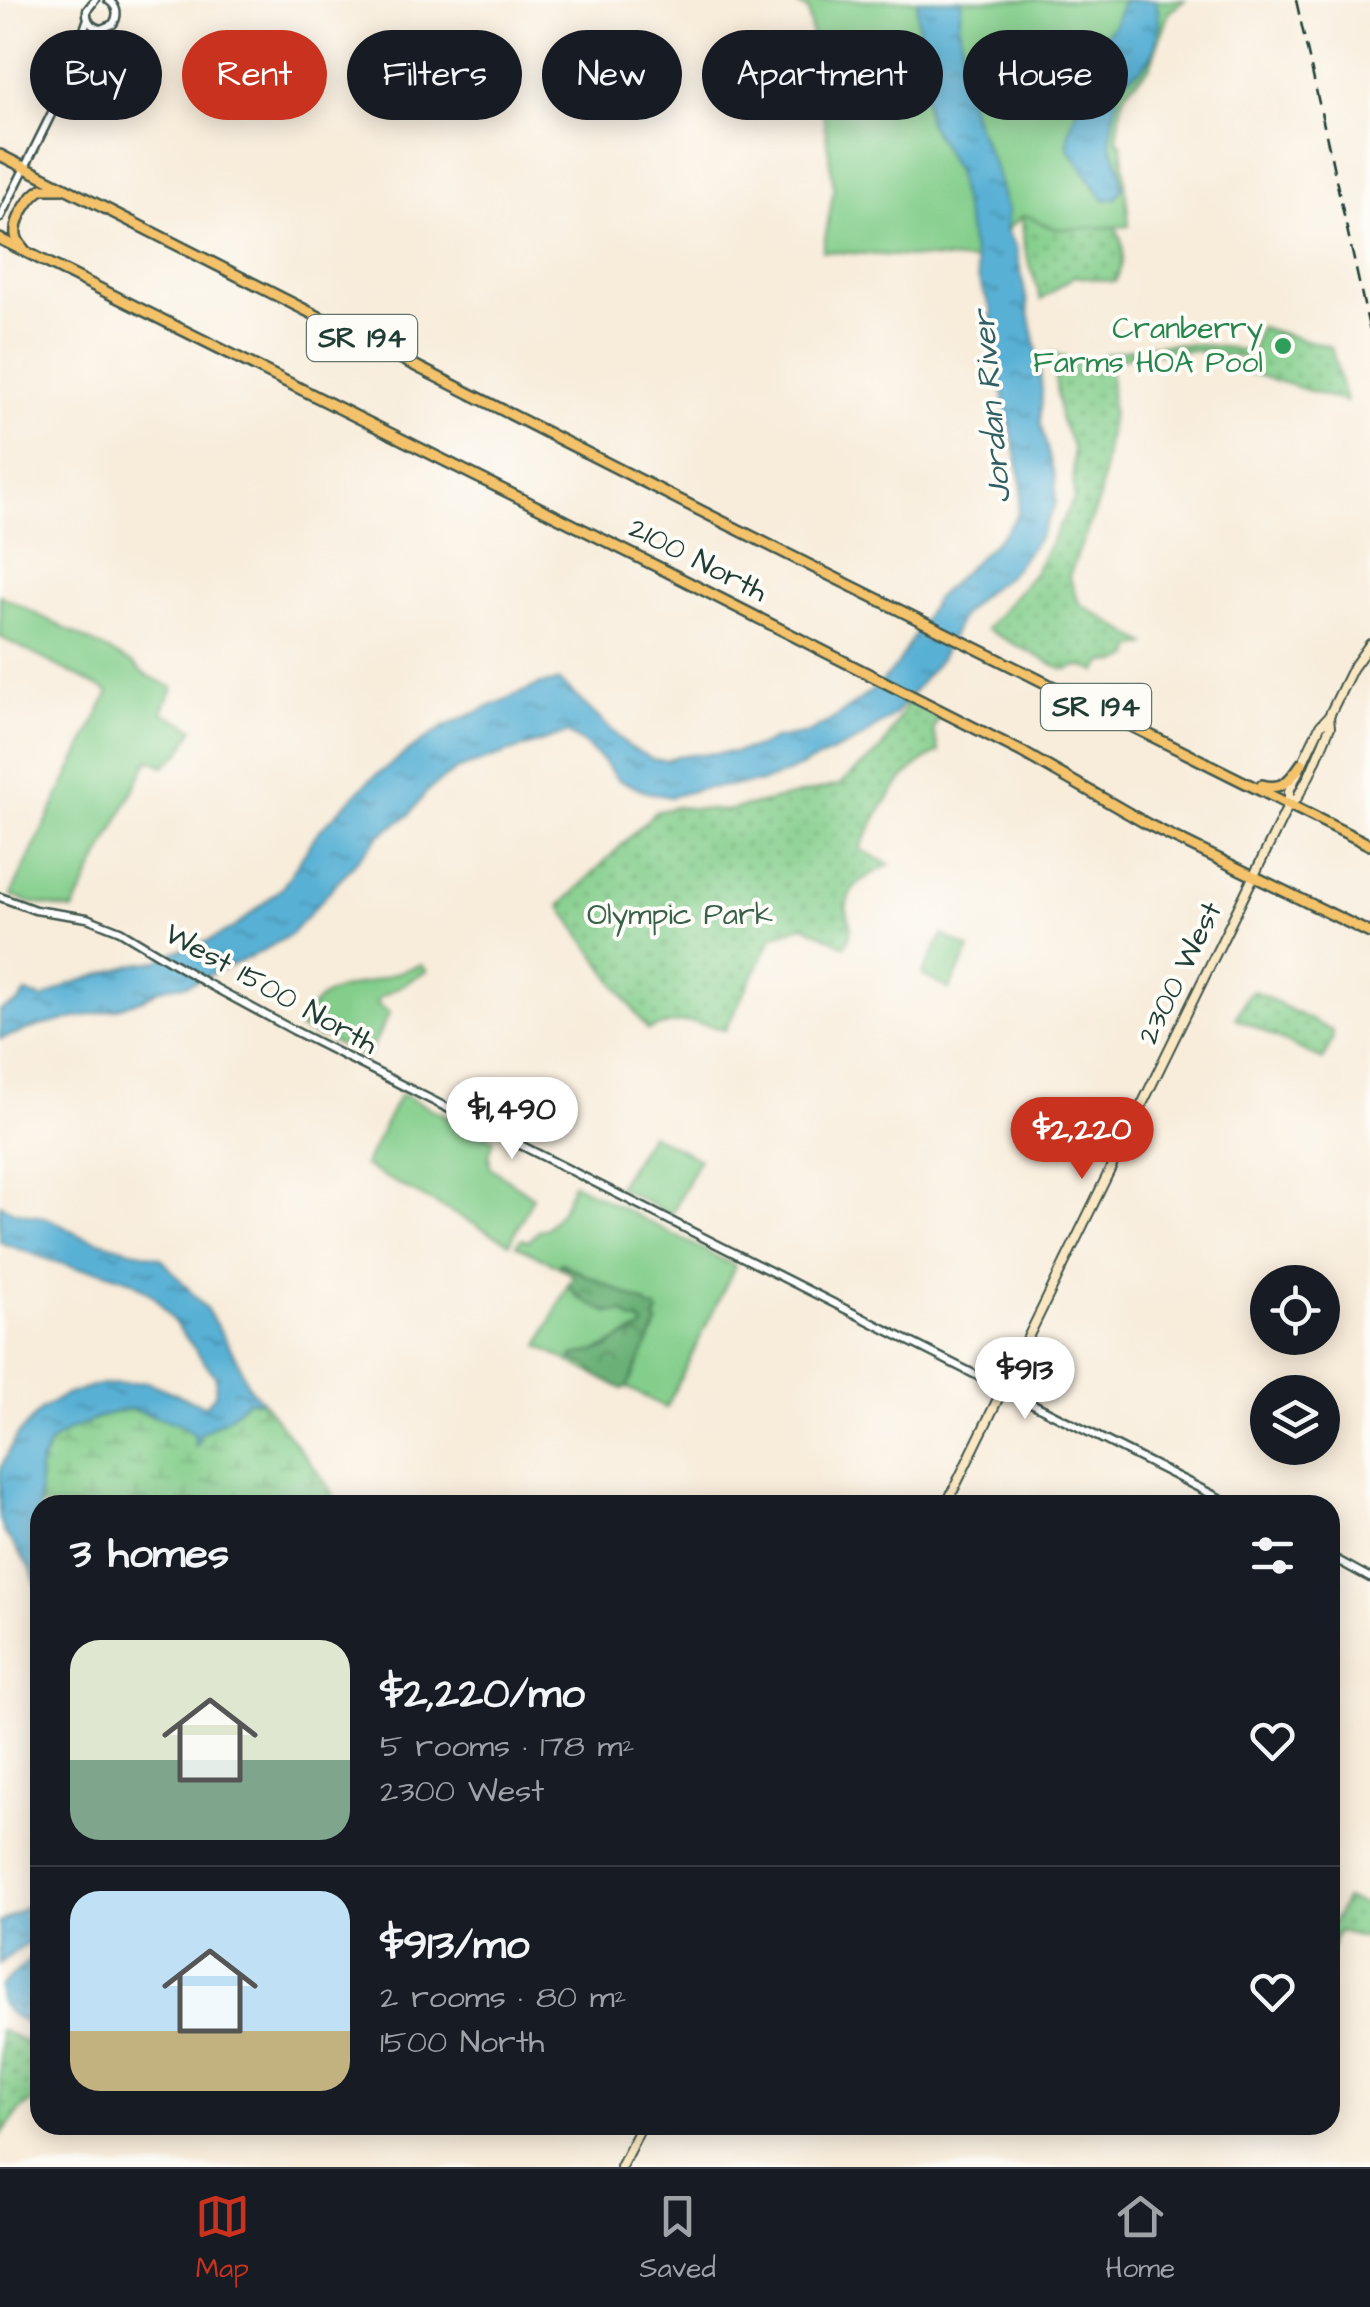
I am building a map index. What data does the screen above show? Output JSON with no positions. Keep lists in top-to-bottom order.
{
  "streets": {
    "highway": ["SR 194", "2100 North"],
    "main road": ["2300 West"],
    "street": ["West 1500 North"]
  },
  "crossings": [
    ["2100 North", "2300 West"],
    ["2300 West", "West 1500 North"]
  ],
  "water": ["Jordan River"],
  "parks": ["Olympic Park"],
  "places": ["Cranberry Farms HOA Pool"],
  "page": {
    "chip": [
      "Buy",
      "Rent",
      "Filters",
      "New",
      "Apartment",
      "House"
    ],
    "price": ["$1,490", "$2,220", "$913"],
    "heading": "3 homes",
    "list": [
      {
        "name": "$2,220/mo",
        "note": "5 rooms · 178 m² · 2300 West"
      },
      {
        "name": "$913/mo",
        "note": "2 rooms · 80 m² · 1500 North"
      }
    ],
    "tabs": ["Map", "Saved", "Home"]
  }
}
